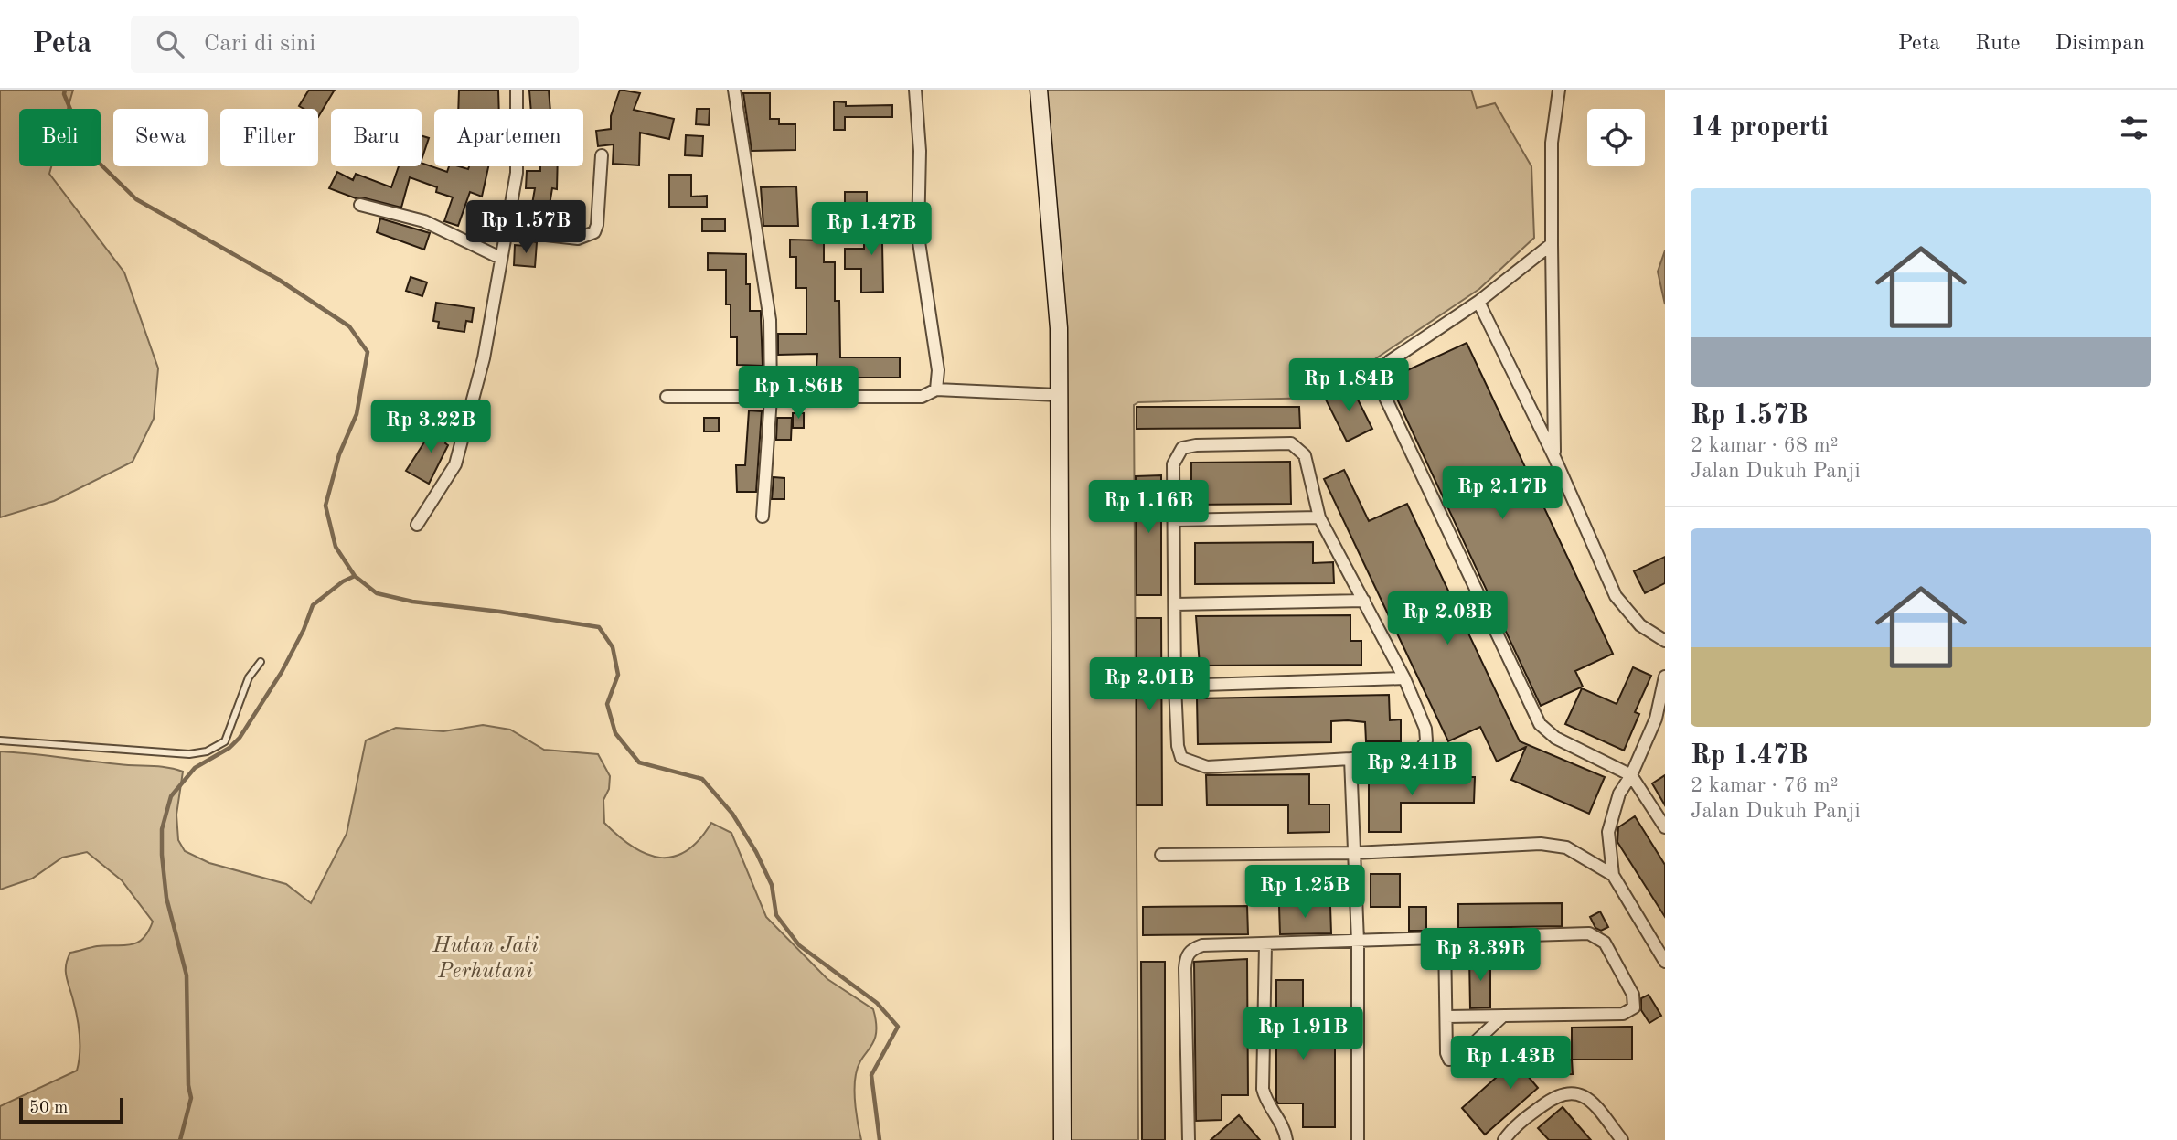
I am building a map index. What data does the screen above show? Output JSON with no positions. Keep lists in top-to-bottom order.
{
  "parks": ["Hutan Jati Perhutani"],
  "scale_bar": "50 m",
  "page": {
    "header": "Peta",
    "search": "Cari di sini",
    "nav": ["Peta", "Rute", "Disimpan"],
    "heading": "14 properti",
    "chip": [
      "Beli",
      "Sewa",
      "Filter",
      "Baru",
      "Apartemen"
    ],
    "list": [
      {
        "name": "Rp 1.57B",
        "note": "2 kamar · 68 m² · Jalan Dukuh Panji"
      },
      {
        "name": "Rp 1.47B",
        "note": "2 kamar · 76 m² · Jalan Dukuh Panji"
      }
    ],
    "price": [
      "Rp 1.57B",
      "Rp 1.47B",
      "Rp 1.84B",
      "Rp 1.86B",
      "Rp 3.22B",
      "Rp 2.17B",
      "Rp 1.16B",
      "Rp 2.03B",
      "Rp 2.01B",
      "Rp 2.41B",
      "Rp 1.25B",
      "Rp 3.39B",
      "Rp 1.91B",
      "Rp 1.43B"
    ],
    "scale": "50 m"
  }
}
